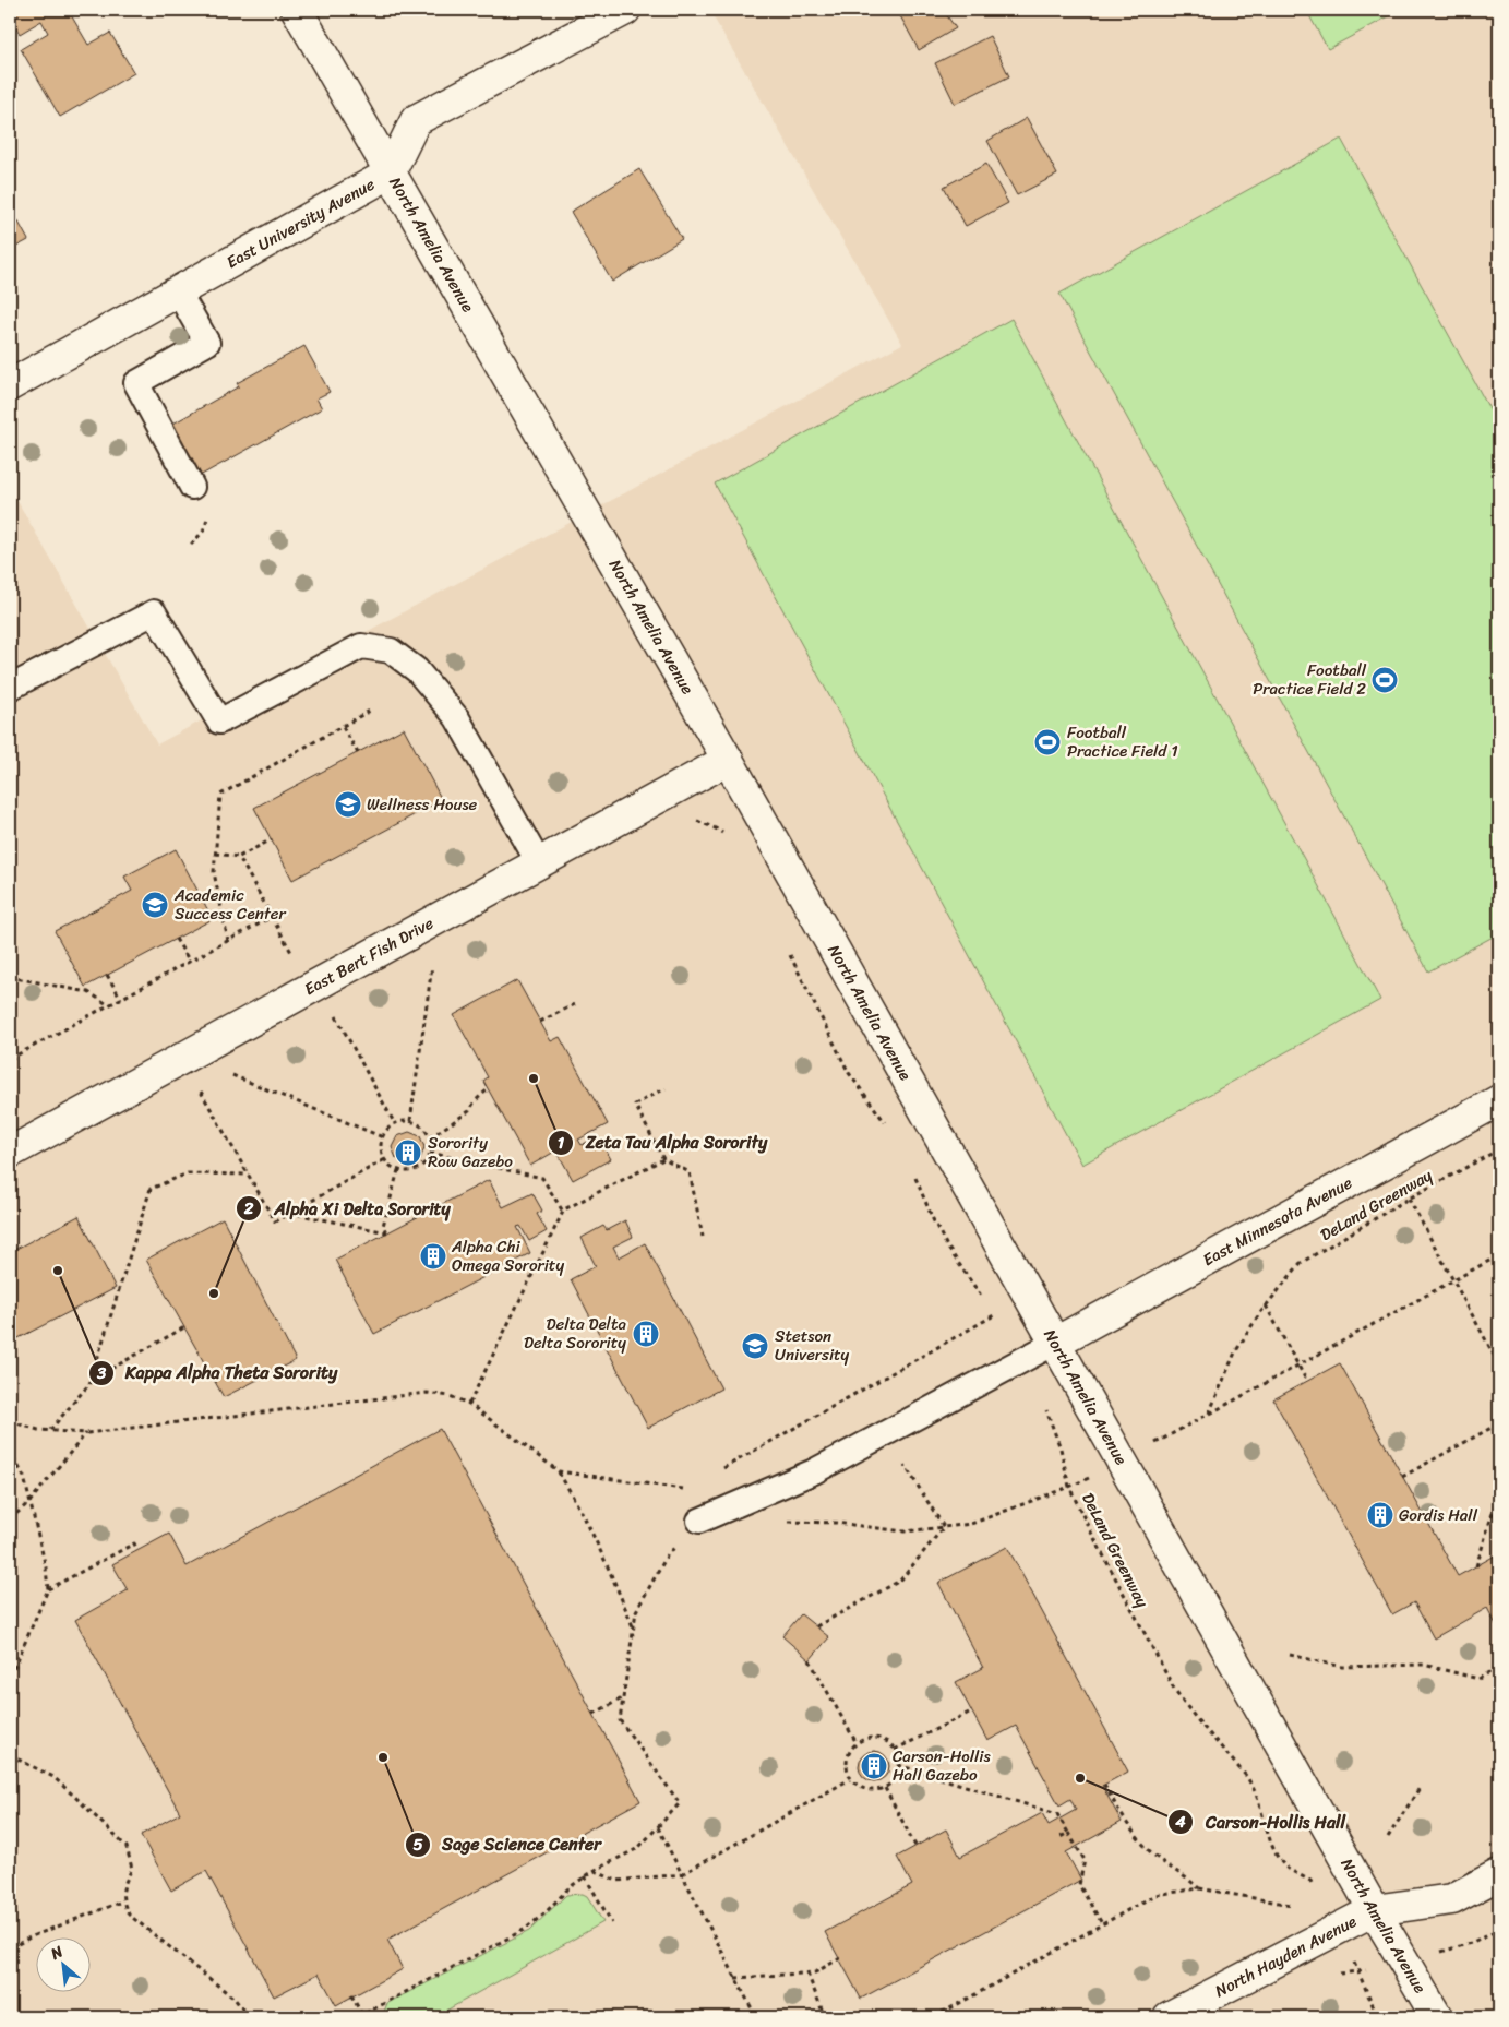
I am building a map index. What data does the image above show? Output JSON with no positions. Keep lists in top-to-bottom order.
{
  "streets": {
    "street": [
      "East University Avenue",
      "North Amelia Avenue",
      "East Bert Fish Drive",
      "East Minnesota Avenue",
      "North Hayden Avenue"
    ],
    "path": ["DeLand Greenway"]
  },
  "crossings": [
    ["East University Avenue", "North Amelia Avenue"],
    ["North Amelia Avenue", "East Bert Fish Drive"],
    ["North Amelia Avenue", "DeLand Greenway"],
    ["North Amelia Avenue", "East Minnesota Avenue"],
    ["North Amelia Avenue", "North Hayden Avenue"],
    ["DeLand Greenway", "North Hayden Avenue"]
  ],
  "places": {
    "sports": ["Football Practice Field 2", "Football Practice Field 1"],
    "school or university": ["Wellness House", "Academic Success Center", "Stetson University"],
    "other": [
      "Zeta Tau Alpha Sorority",
      "Kappa Alpha Theta Sorority",
      "Alpha Xi Delta Sorority",
      "Sage Science Center",
      "Carson-Hollis Hall"
    ],
    "building": [
      "Sorority Row Gazebo",
      "Alpha Chi Omega Sorority",
      "Delta Delta Delta Sorority",
      "Gordis Hall",
      "Carson-Hollis Hall Gazebo"
    ]
  },
  "north": "top left"
}
